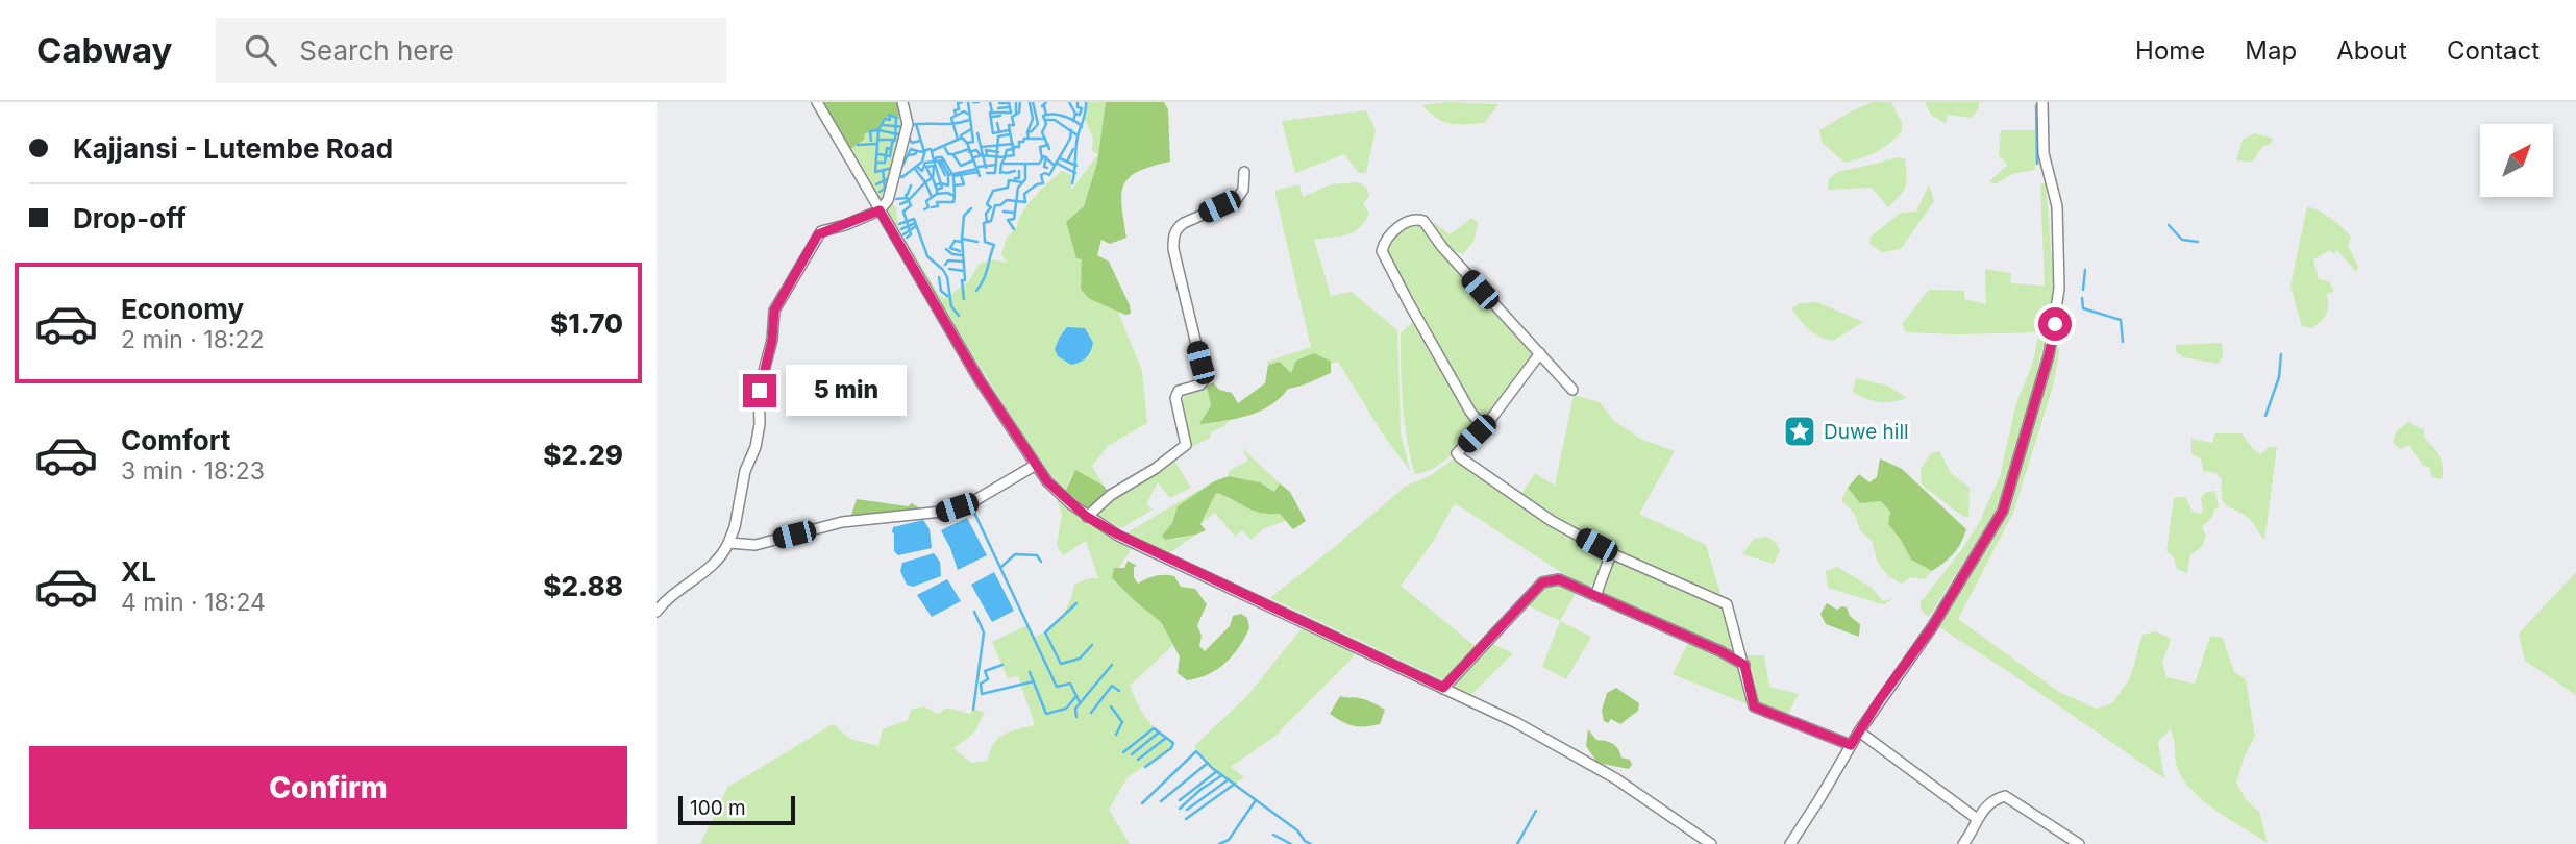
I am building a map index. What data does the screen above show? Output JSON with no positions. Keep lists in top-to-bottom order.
{
  "places": {
    "place": ["Duwe hill"]
  },
  "scale_bar": "100 m",
  "north": "top right",
  "page": {
    "header": "Cabway",
    "search": "Search here",
    "nav": [
      "Home",
      "Map",
      "About",
      "Contact"
    ],
    "banner": ["Kajjansi - Lutembe Road", "Drop-off"],
    "list": [
      {
        "name": "Economy",
        "note": "2 min · 18:22",
        "value": "$1.70"
      },
      {
        "name": "Comfort",
        "note": "3 min · 18:23",
        "value": "$2.29"
      },
      {
        "name": "XL",
        "note": "4 min · 18:24",
        "value": "$2.88"
      }
    ],
    "bubble": "5 min",
    "buttons": "Confirm",
    "scale": "100 m"
  }
}
